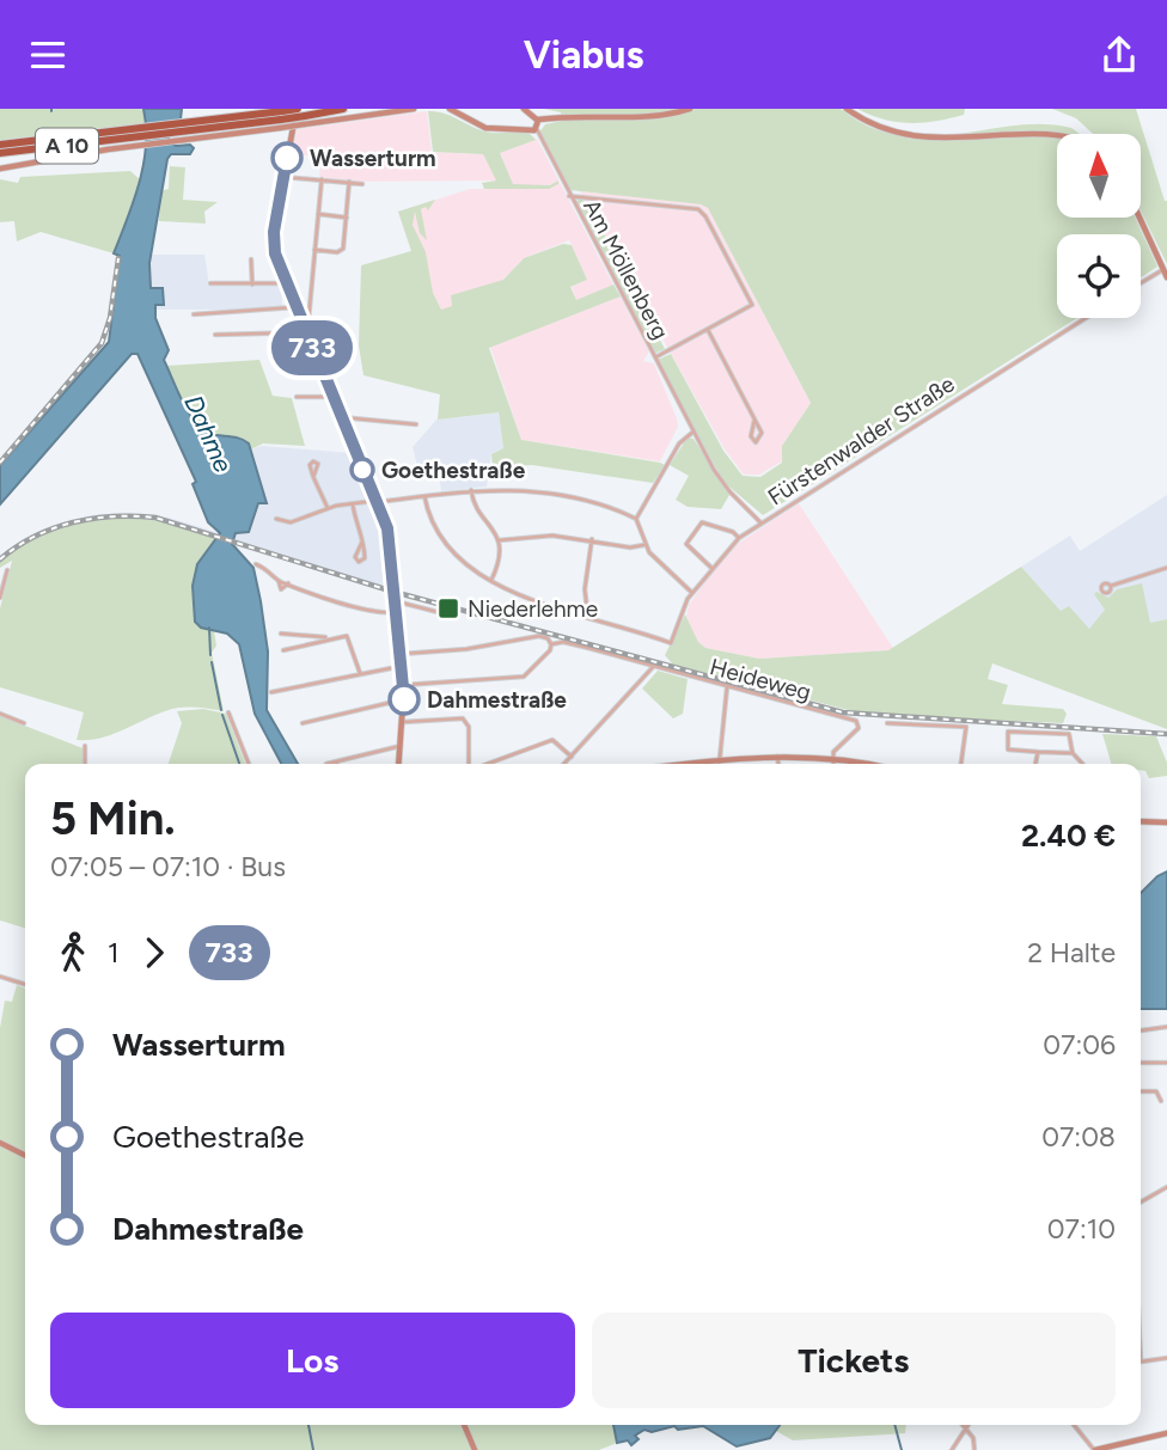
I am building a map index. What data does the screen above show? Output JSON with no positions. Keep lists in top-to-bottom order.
{
  "streets": {
    "highway": ["A 10"],
    "street": ["Am Möllenberg", "Fürstenwalder Straße", "Heideweg"]
  },
  "crossings": [
    ["Am Möllenberg", "Fürstenwalder Straße"]
  ],
  "water": ["Dahme"],
  "places": {
    "other": ["Wasserturm", "Goethestraße", "Dahmestraße"],
    "transit": ["Niederlehme"]
  },
  "lines": ["bus line 733"],
  "north": "top",
  "page": {
    "header": "Viabus",
    "on_map": "733",
    "heading": ["5 Min.", "07:05 – 07:10 · Bus", "2.40 €"],
    "legs": ["1", "733", "2 Halte"],
    "list": [
      {
        "name": "Wasserturm",
        "value": "07:06"
      },
      {
        "name": "Goethestraße",
        "value": "07:08"
      },
      {
        "name": "Dahmestraße",
        "value": "07:10"
      }
    ],
    "buttons": ["Los", "Tickets"]
  }
}
